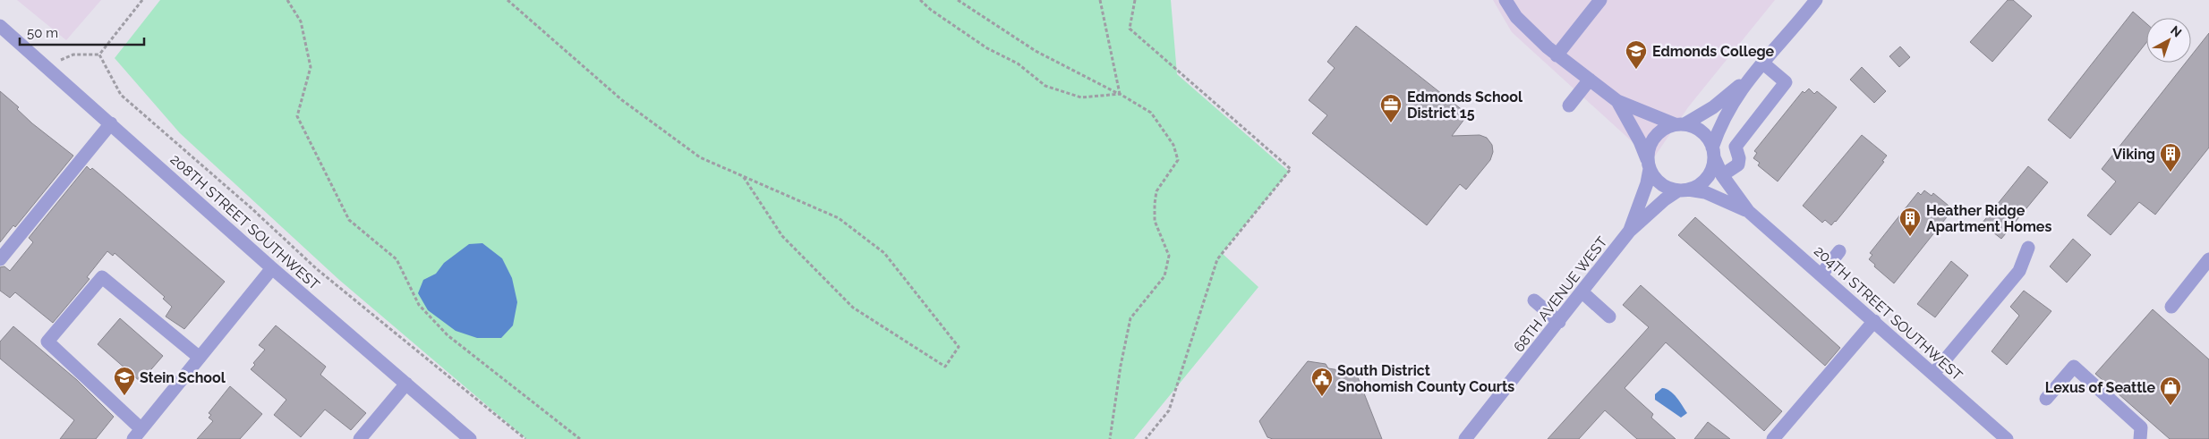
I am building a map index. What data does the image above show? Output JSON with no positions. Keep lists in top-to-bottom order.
{
  "streets": {
    "street": ["208TH STREET SOUTHWEST", "68TH AVENUE WEST", "204TH STREET SOUTHWEST"]
  },
  "crossings": [
    ["68TH AVENUE WEST", "204TH STREET SOUTHWEST"]
  ],
  "places": {
    "school or university": ["Edmonds College", "Stein School"],
    "office": ["Edmonds School District 15"],
    "building": ["Viking", "Heather Ridge Apartment Homes"],
    "public building": ["South District Snohomish County Courts"],
    "shop": ["Lexus of Seattle"]
  },
  "scale_bar": "50 m",
  "north": "top right"
}
